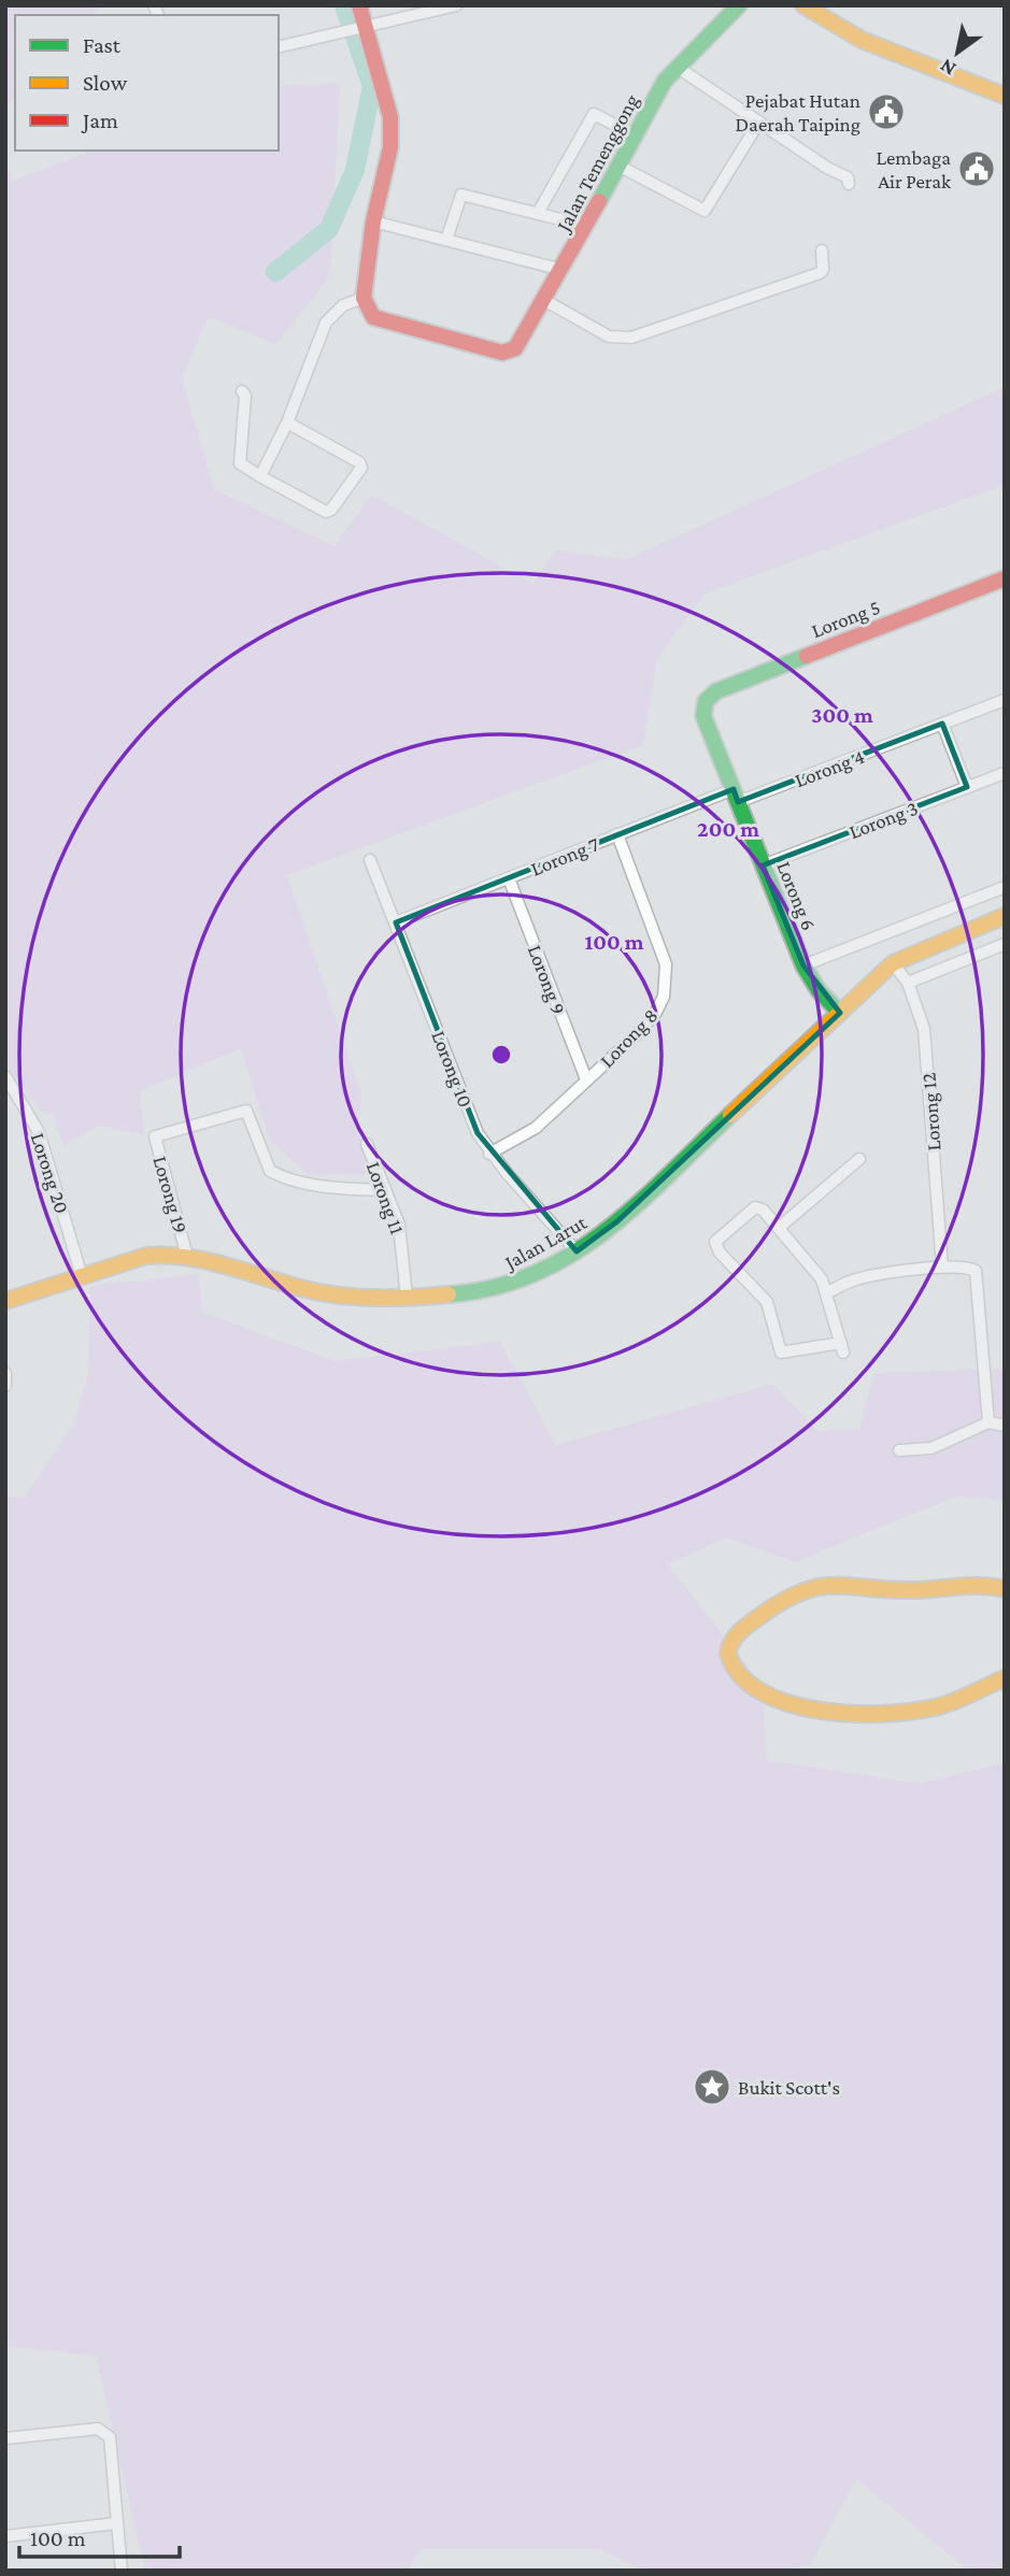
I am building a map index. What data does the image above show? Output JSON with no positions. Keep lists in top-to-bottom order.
{
  "streets": {
    "street": [
      "Jalan Temenggong",
      "Lorong 5",
      "Lorong 4",
      "Lorong 3",
      "Lorong 7",
      "Lorong 6",
      "Lorong 9",
      "Lorong 8",
      "Lorong 10",
      "Lorong 12",
      "Lorong 20",
      "Lorong 19",
      "Lorong 11",
      "Jalan Larut"
    ]
  },
  "crossings": [
    ["Lorong 5", "Lorong 6"],
    ["Lorong 4", "Lorong 7"],
    ["Lorong 4", "Lorong 6"],
    ["Lorong 3", "Lorong 6"],
    ["Lorong 7", "Lorong 6"],
    ["Lorong 7", "Lorong 9"],
    ["Lorong 7", "Lorong 8"],
    ["Lorong 7", "Lorong 10"],
    ["Lorong 6", "Jalan Larut"],
    ["Lorong 9", "Lorong 8"],
    ["Lorong 8", "Lorong 10"],
    ["Lorong 10", "Jalan Larut"],
    ["Lorong 12", "Jalan Larut"],
    ["Lorong 20", "Jalan Larut"],
    ["Lorong 19", "Lorong 11"],
    ["Lorong 19", "Jalan Larut"],
    ["Lorong 11", "Jalan Larut"]
  ],
  "places": {
    "public building": ["Pejabat Hutan Daerah Taiping", "Lembaga Air Perak"],
    "place": ["Bukit Scott's"]
  },
  "legend": ["Fast", "Slow", "Jam"],
  "scale_bar": "100 m",
  "north": "bottom left",
  "rings": ["300 m", "200 m", "100 m"]
}
